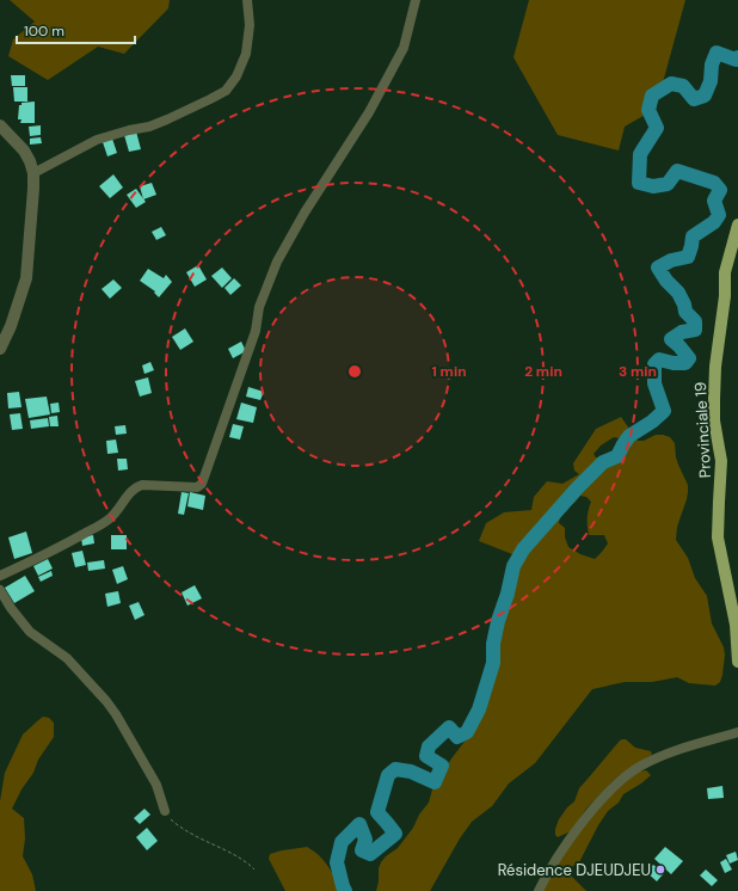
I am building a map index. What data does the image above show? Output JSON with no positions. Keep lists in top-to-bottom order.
{
  "streets": {
    "main road": ["Provinciale 19"]
  },
  "places": ["Résidence DJEUDJEU"],
  "scale_bar": "100 m",
  "rings": ["1 min", "2 min", "3 min"]
}
